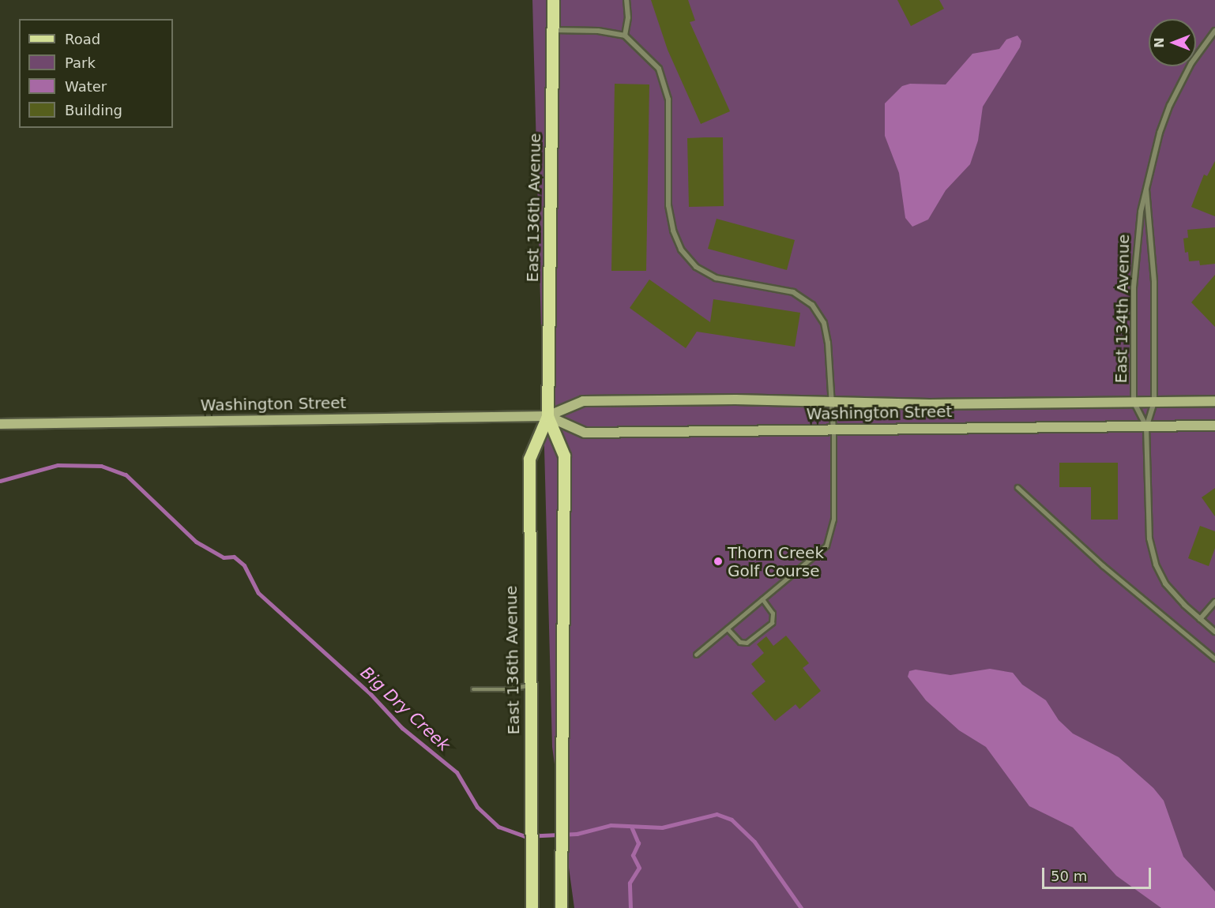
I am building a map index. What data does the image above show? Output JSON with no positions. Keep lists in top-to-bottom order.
{
  "streets": {
    "main road": ["East 136th Avenue", "Washington Street"],
    "street": ["East 134th Avenue"]
  },
  "crossings": [
    ["East 136th Avenue", "Washington Street"],
    ["East 134th Avenue", "Washington Street"]
  ],
  "water": ["Big Dry Creek"],
  "places": ["Thorn Creek Golf Course"],
  "legend": [
    "Road",
    "Park",
    "Water",
    "Building"
  ],
  "scale_bar": "50 m",
  "north": "left"
}
